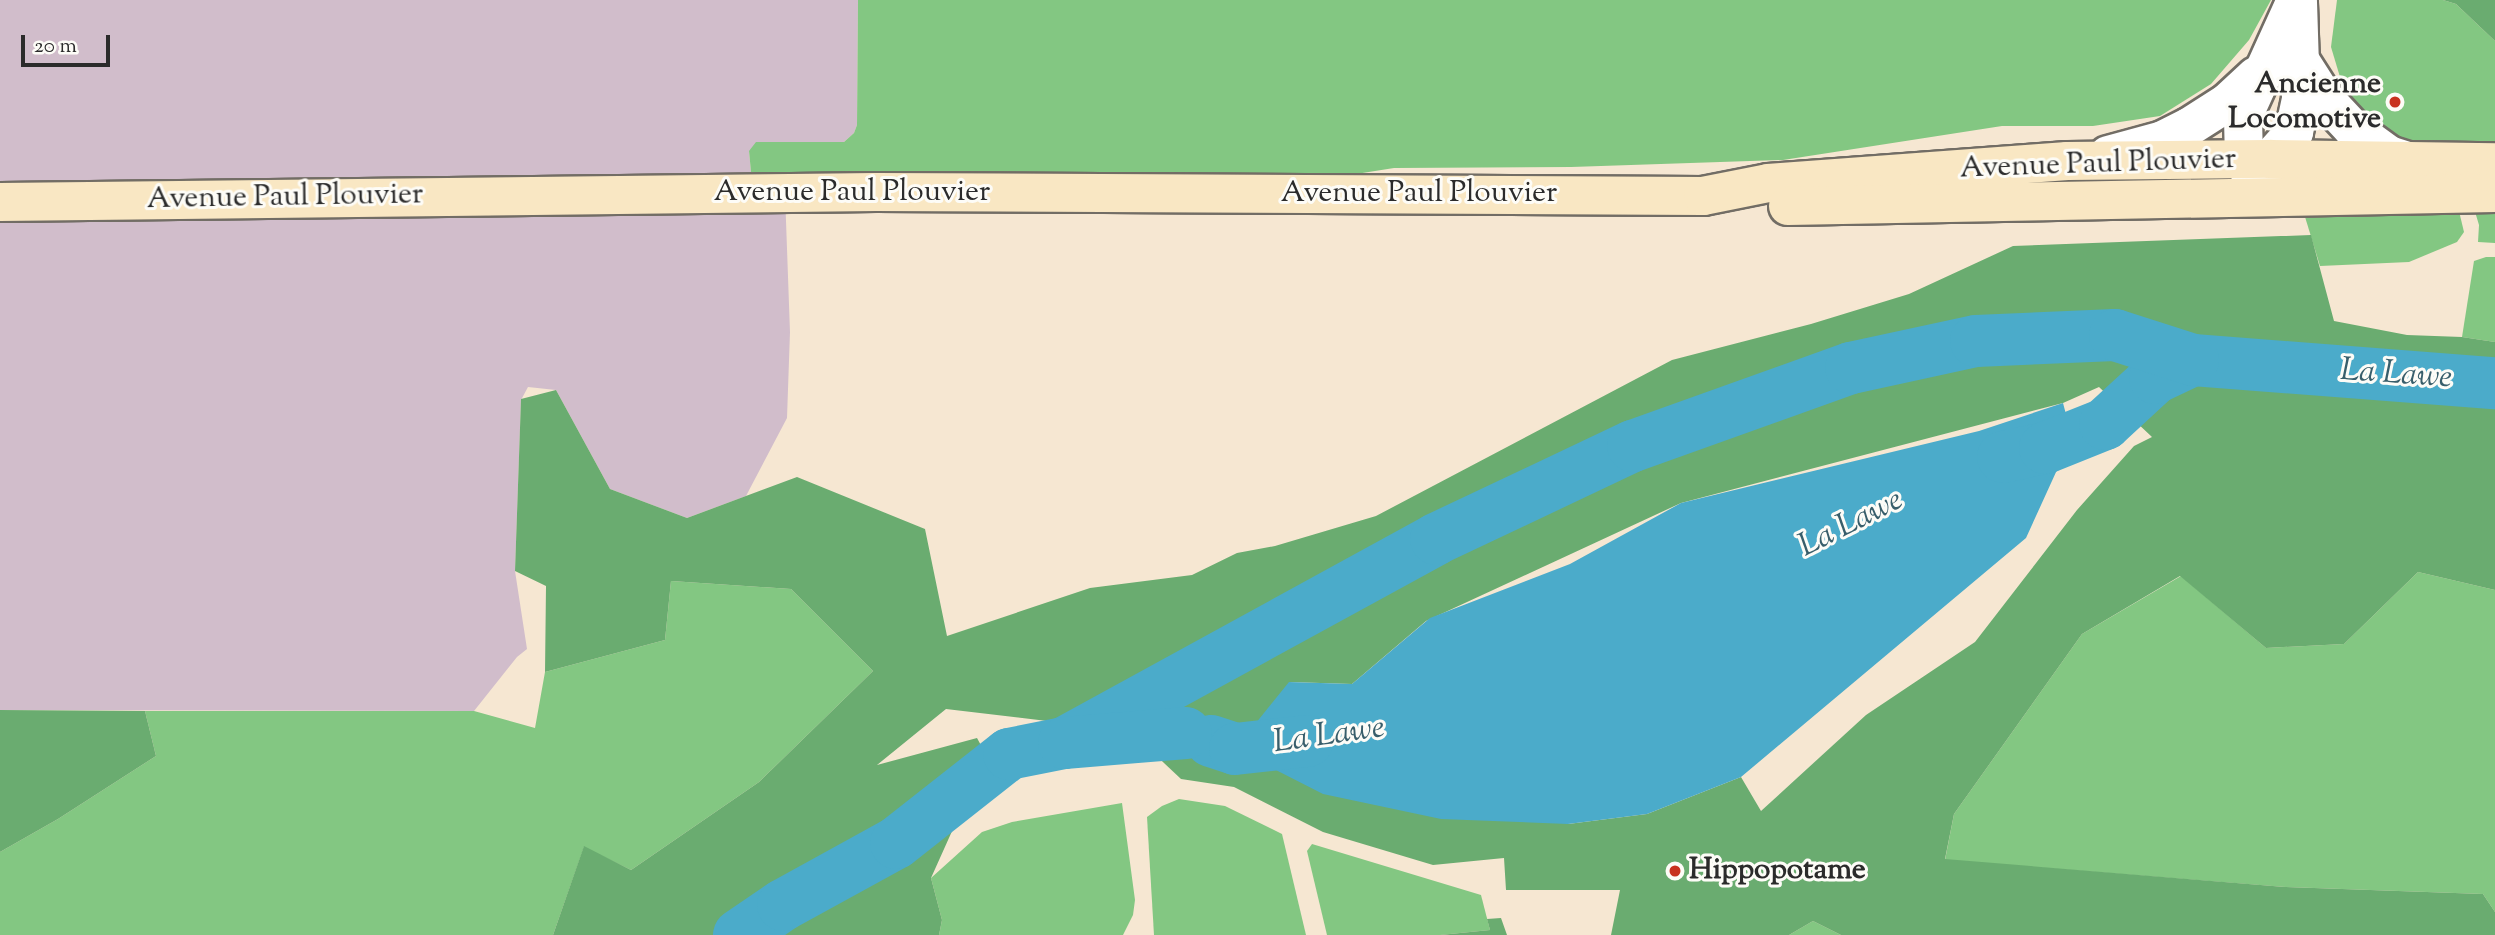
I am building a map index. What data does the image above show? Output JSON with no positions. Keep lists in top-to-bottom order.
{
  "streets": {
    "main road": ["Avenue Paul Plouvier"]
  },
  "water": ["La Lawe"],
  "places": ["Ancienne Locomotive", "Hippopotame"],
  "scale_bar": "20 m"
}
